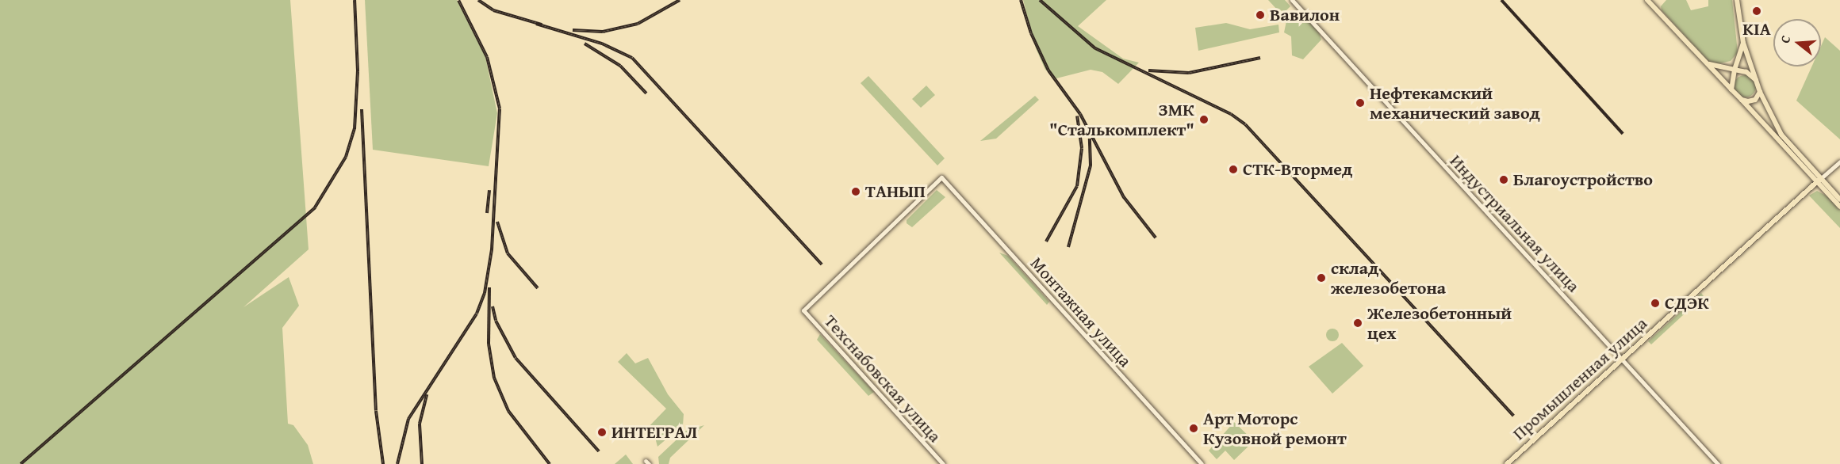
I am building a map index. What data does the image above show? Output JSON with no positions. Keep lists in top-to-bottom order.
{
  "streets": {
    "main road": ["Промышленная улица"],
    "street": ["Индустриальная улица", "Монтажная улица", "Техснабовская улица"]
  },
  "crossings": [
    ["Индустриальная улица", "Промышленная улица"],
    ["Монтажная улица", "Техснабовская улица"]
  ],
  "places": [
    "KIA",
    "Вавилон",
    "Нефтекамский механический завод",
    "ЗМК \"Сталькомплект\"",
    "СТК-Втормед",
    "Благоустройство",
    "ТАНЫП",
    "склад железобетона",
    "СДЭК",
    "Железобетонный цех",
    "Арт Моторс Кузовной ремонт",
    "ИНТЕГРАЛ"
  ],
  "north": "left"
}
